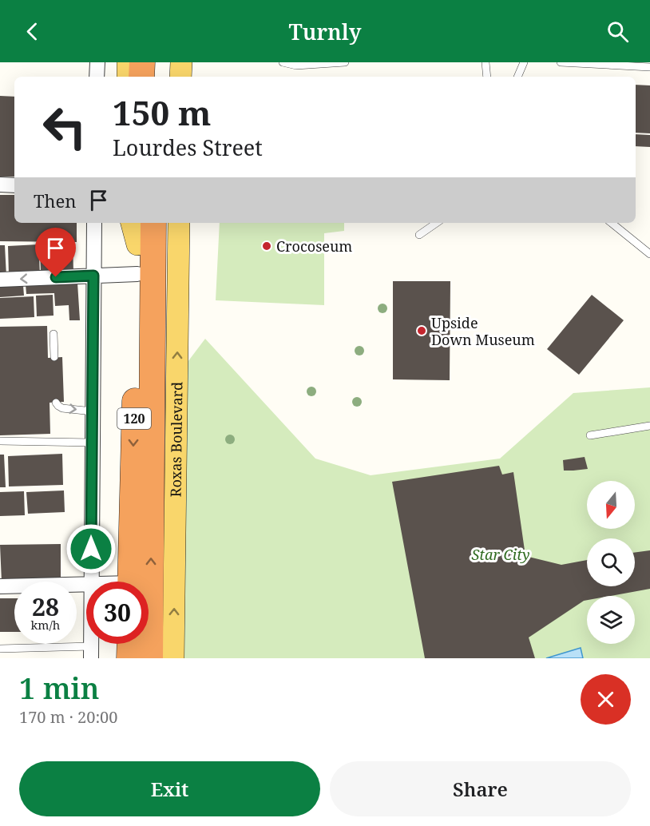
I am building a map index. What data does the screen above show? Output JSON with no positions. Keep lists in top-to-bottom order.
{
  "streets": {
    "highway": ["120", "Roxas Boulevard"]
  },
  "parks": ["Star City"],
  "places": ["Crocoseum", "Upside Down Museum"],
  "north": "bottom",
  "page": {
    "header": "Turnly",
    "turn": ["150 m", "Lourdes Street"],
    "then": "Then",
    "speed": "28 km/h",
    "limit": "30",
    "heading": ["1 min", "170 m · 20:00"],
    "buttons": ["Exit", "Share"]
  }
}
